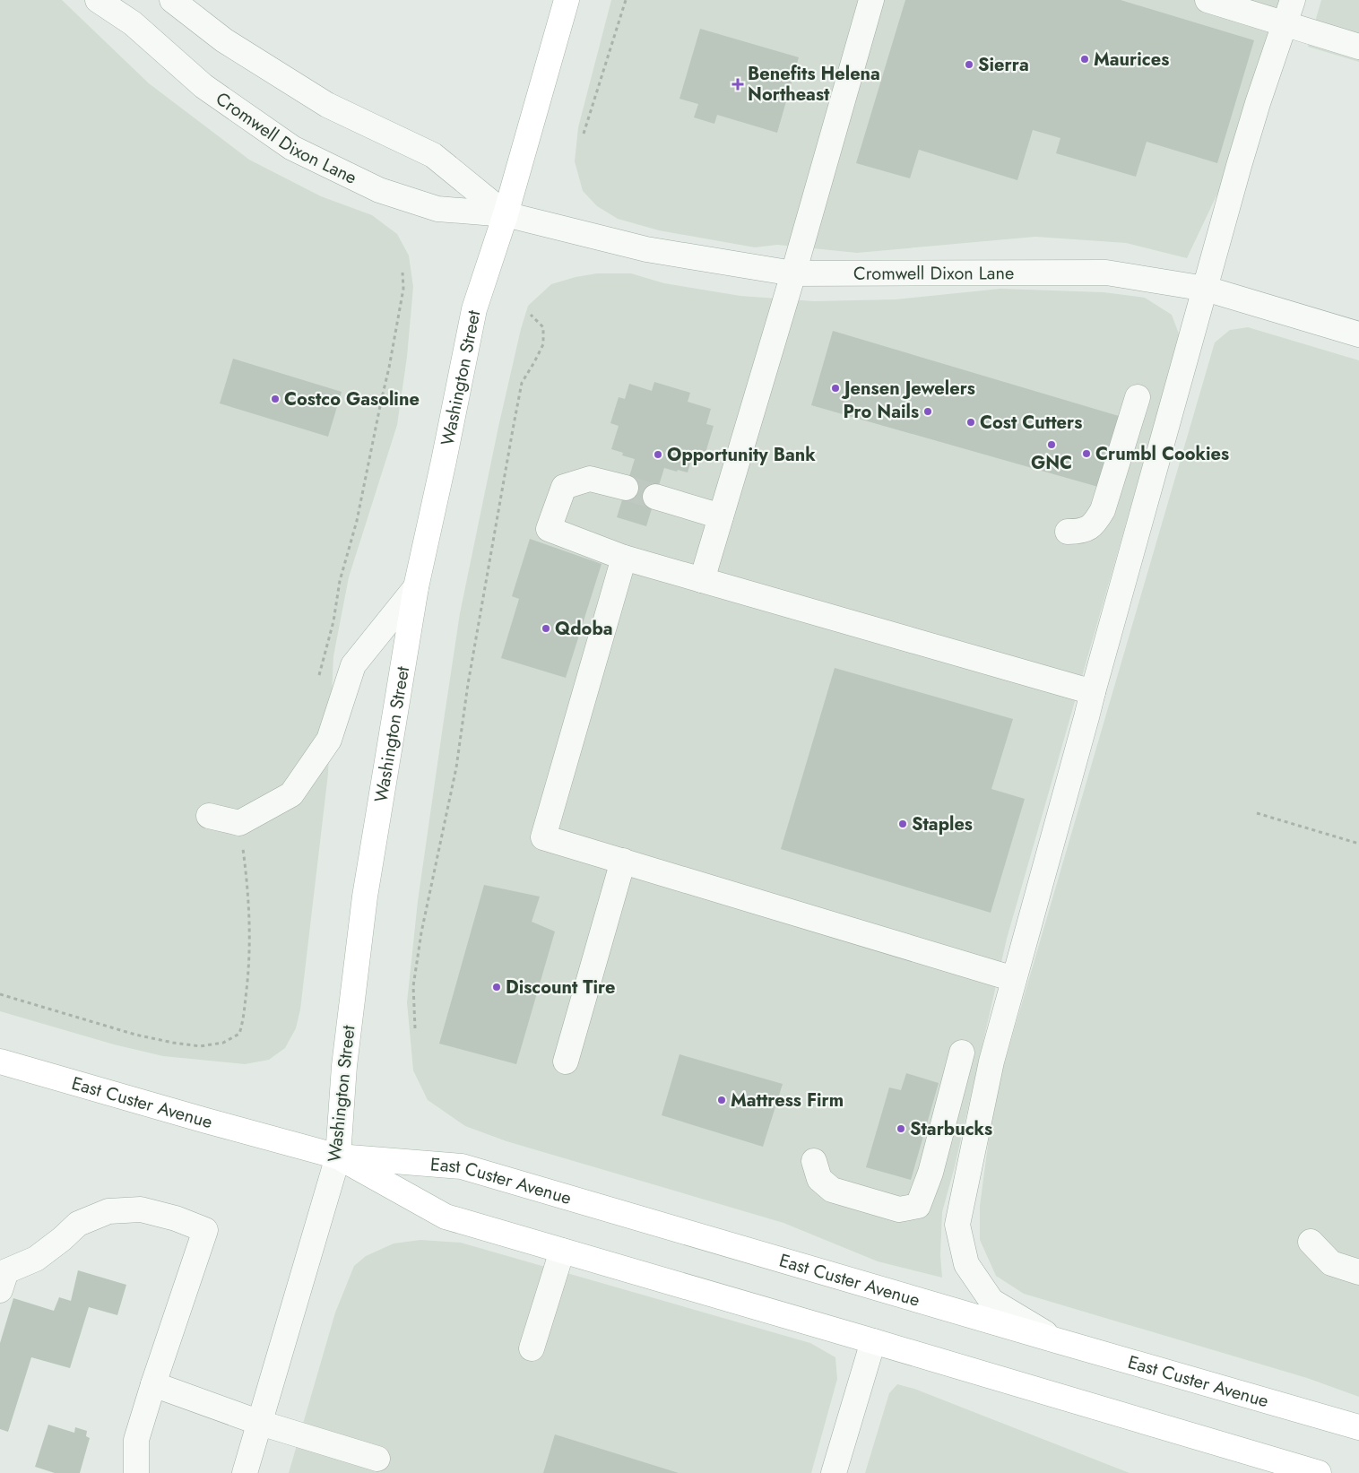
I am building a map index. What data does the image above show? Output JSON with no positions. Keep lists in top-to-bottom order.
{
  "streets": {
    "main road": ["Washington Street", "East Custer Avenue"],
    "street": ["Cromwell Dixon Lane"]
  },
  "crossings": [
    ["Cromwell Dixon Lane", "Washington Street"],
    ["Washington Street", "East Custer Avenue"]
  ],
  "places": {
    "other": [
      "Maurices",
      "Sierra",
      "Jensen Jewelers",
      "Costco Gasoline",
      "Pro Nails",
      "Cost Cutters",
      "GNC",
      "Crumbl Cookies",
      "Opportunity Bank",
      "Qdoba",
      "Staples",
      "Discount Tire",
      "Mattress Firm",
      "Starbucks"
    ],
    "health": ["Benefits Helena Northeast"]
  }
}
